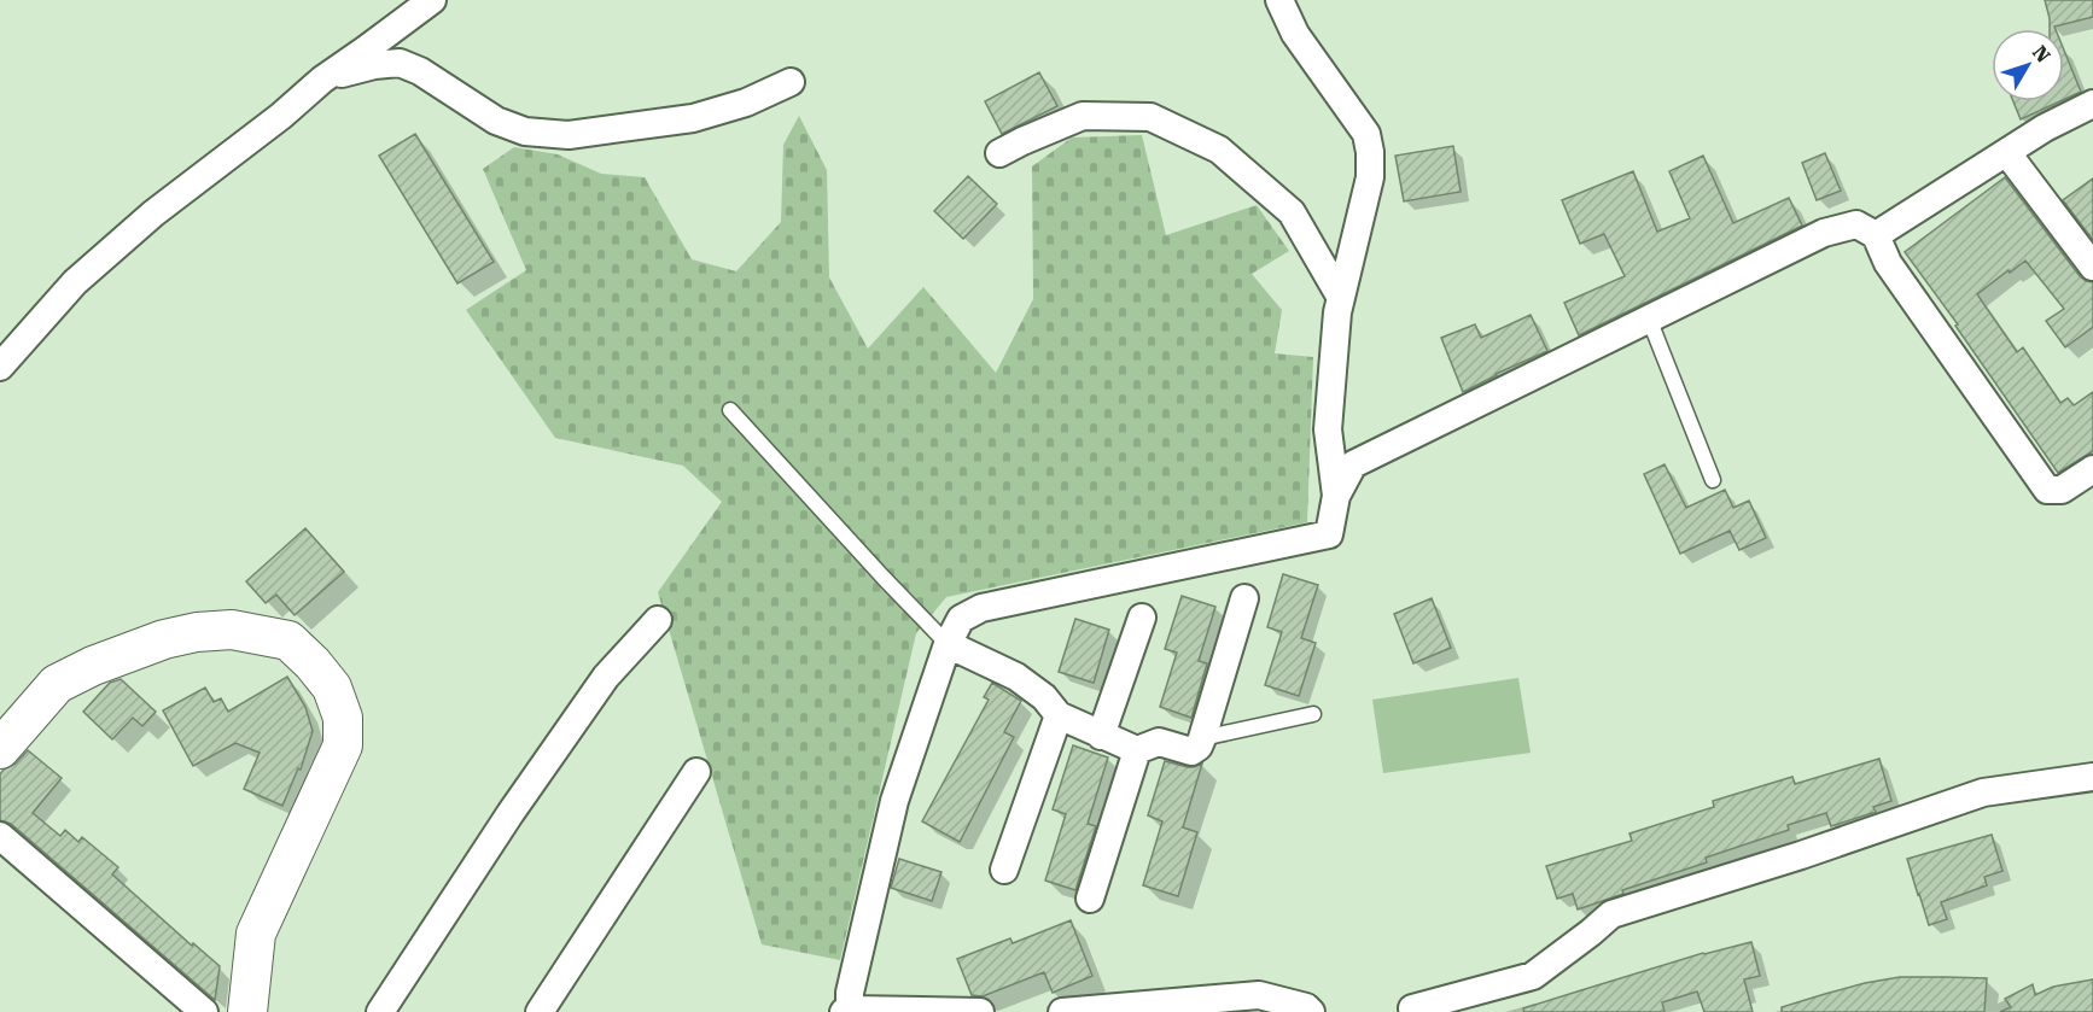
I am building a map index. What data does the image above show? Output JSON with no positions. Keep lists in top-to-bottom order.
{
  "north": "top right"
}
